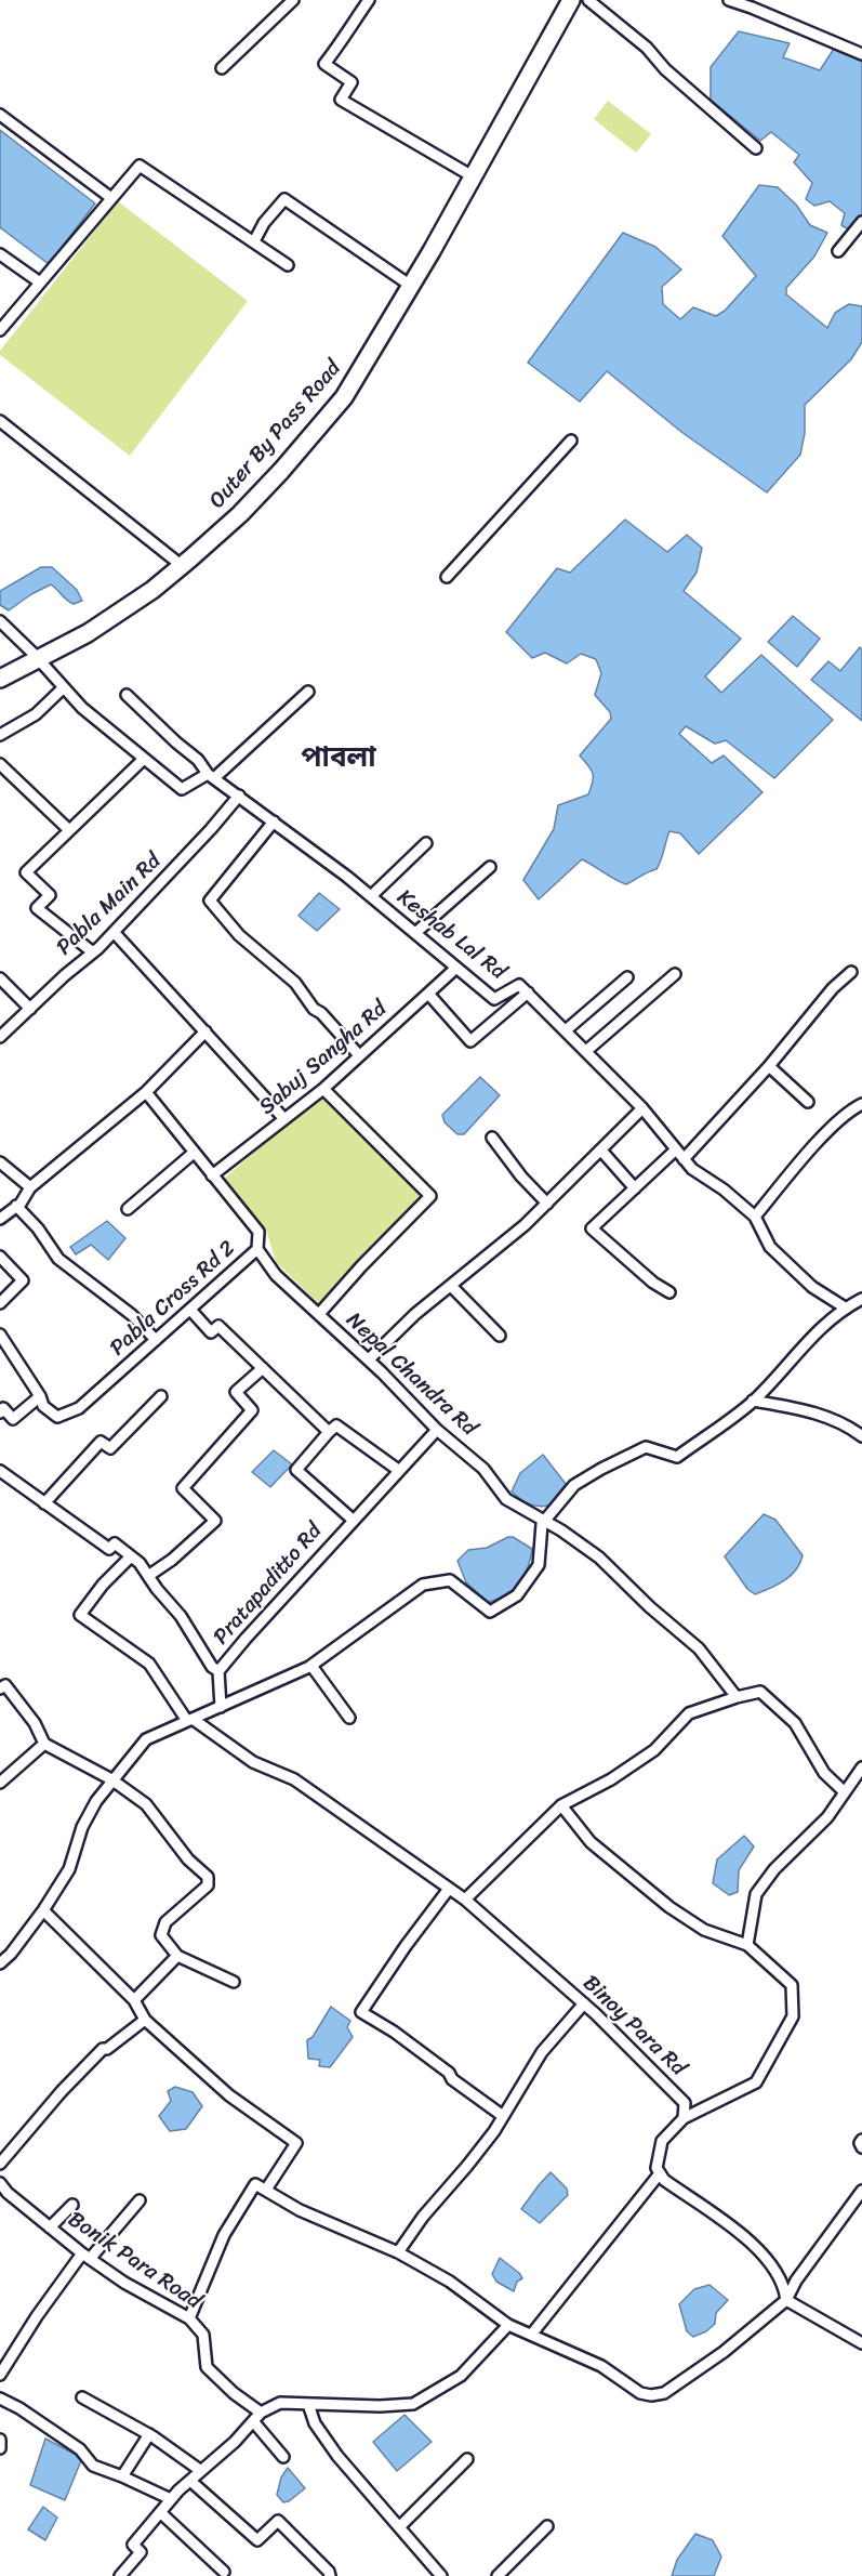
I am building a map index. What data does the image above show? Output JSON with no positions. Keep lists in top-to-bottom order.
{
  "streets": {
    "main road": ["Outer By Pass Road"],
    "street": [
      "Pabla Main Rd",
      "Keshab Lal Rd",
      "Sabuj Sangha Rd",
      "Pabla Cross Rd 2",
      "Nepal Chandra Rd",
      "Pratapaditto Rd",
      "Binoy Para Rd",
      "Bonik Para Road"
    ]
  },
  "crossings": [
    ["Pabla Main Rd", "Keshab Lal Rd"],
    ["Keshab Lal Rd", "Sabuj Sangha Rd"],
    ["Sabuj Sangha Rd", "Pabla Cross Rd 2"],
    ["Pabla Cross Rd 2", "Nepal Chandra Rd"],
    ["Nepal Chandra Rd", "Pratapaditto Rd"]
  ],
  "districts": ["পাবলা"]
}
